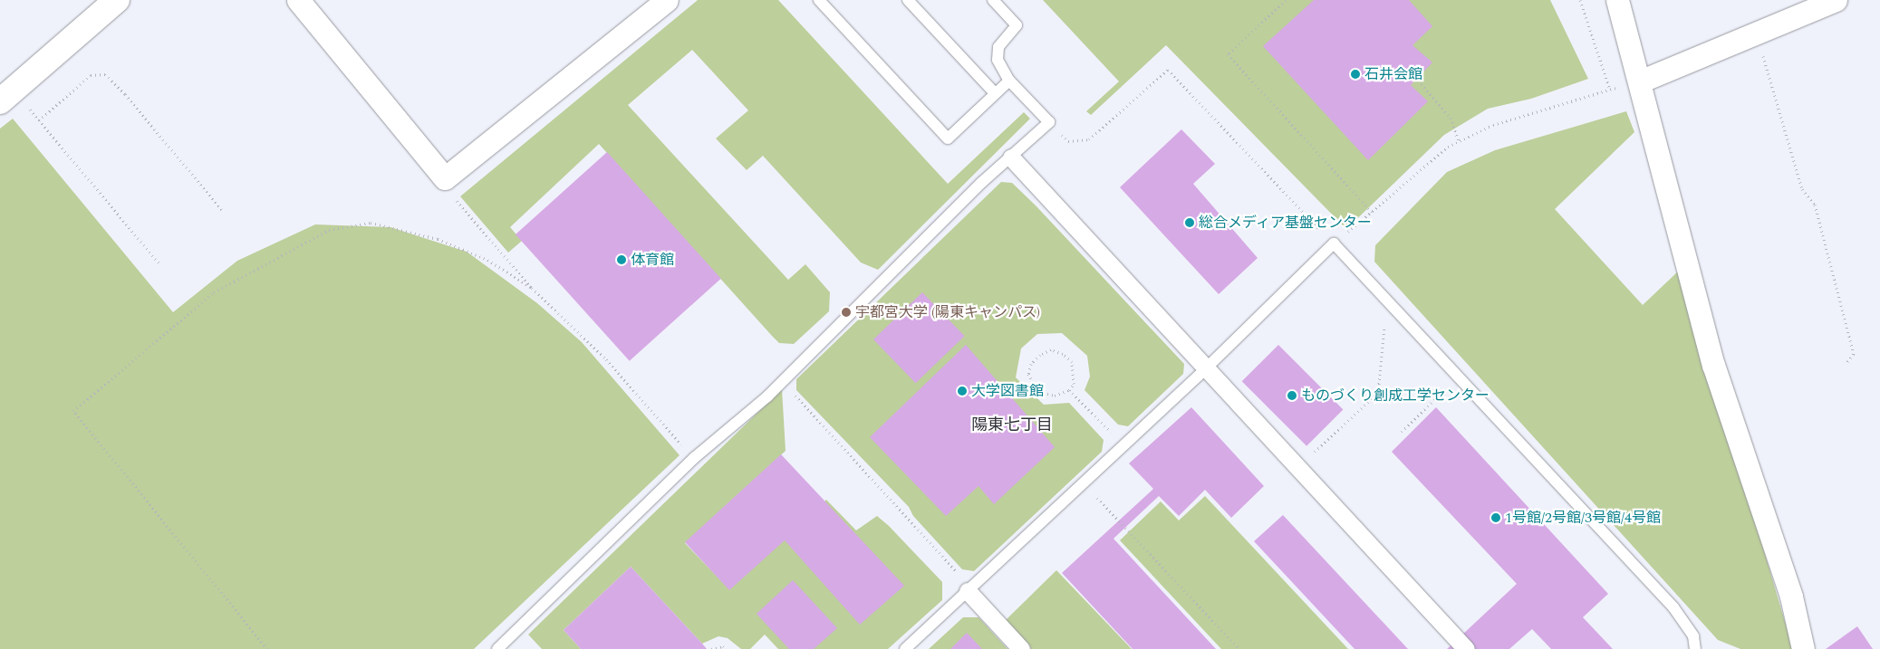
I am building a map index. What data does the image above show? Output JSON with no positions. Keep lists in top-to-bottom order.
{
  "districts": ["陽東七丁目"],
  "places": [
    "石井会館",
    "総合メディア基盤センター",
    "体育館",
    "宇都宮大学 (陽東キャンパス)",
    "大学図書館",
    "ものづくり創成工学センター",
    "1号館/2号館/3号館/4号館"
  ]
}
